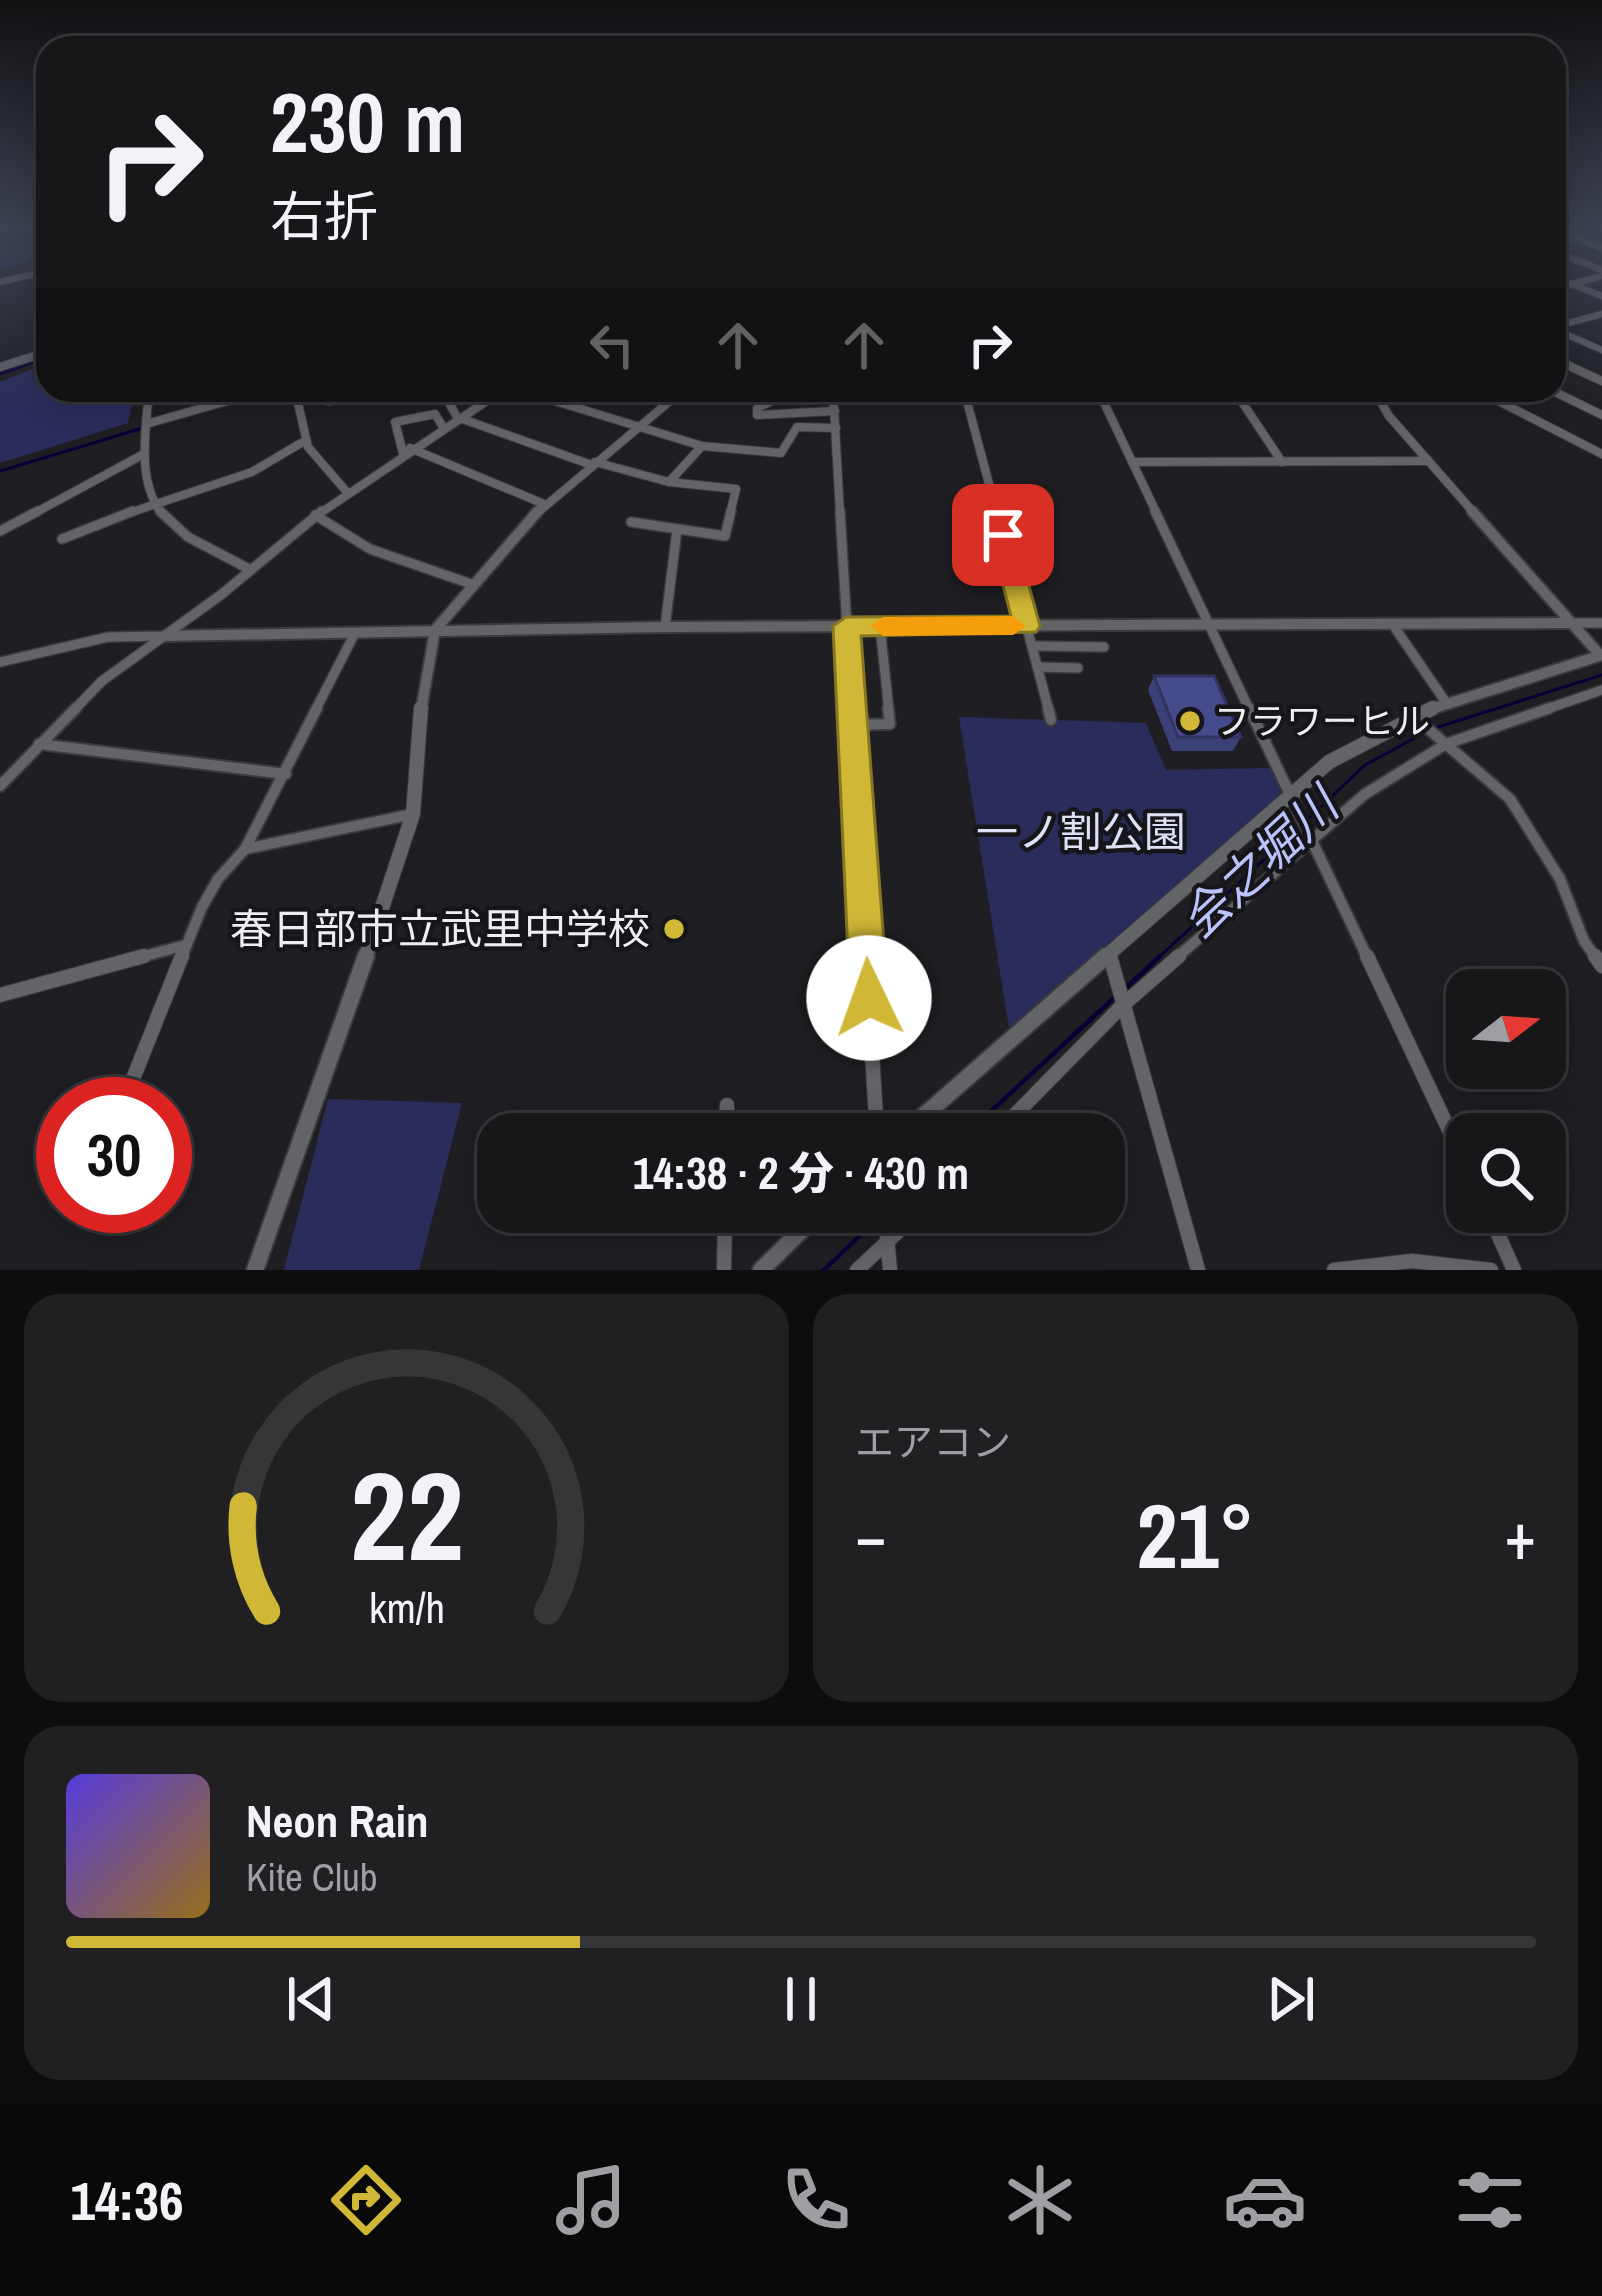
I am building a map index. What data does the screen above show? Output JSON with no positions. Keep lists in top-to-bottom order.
{
  "water": ["会之堀川"],
  "parks": ["一ノ割公園"],
  "places": ["フラワーヒル", "春日部市立武里中学校"],
  "north": "right",
  "page": {
    "turn": ["230 m", "右折"],
    "limit": "30",
    "trip": "14:38 · 2 分 · 430 m",
    "tile": "エアコン",
    "heat": ["−", "21°", "+"],
    "song": ["Neon Rain", "Kite Club"],
    "tabs": "14:36",
    "gauge": ["22", "km/h"]
  }
}
